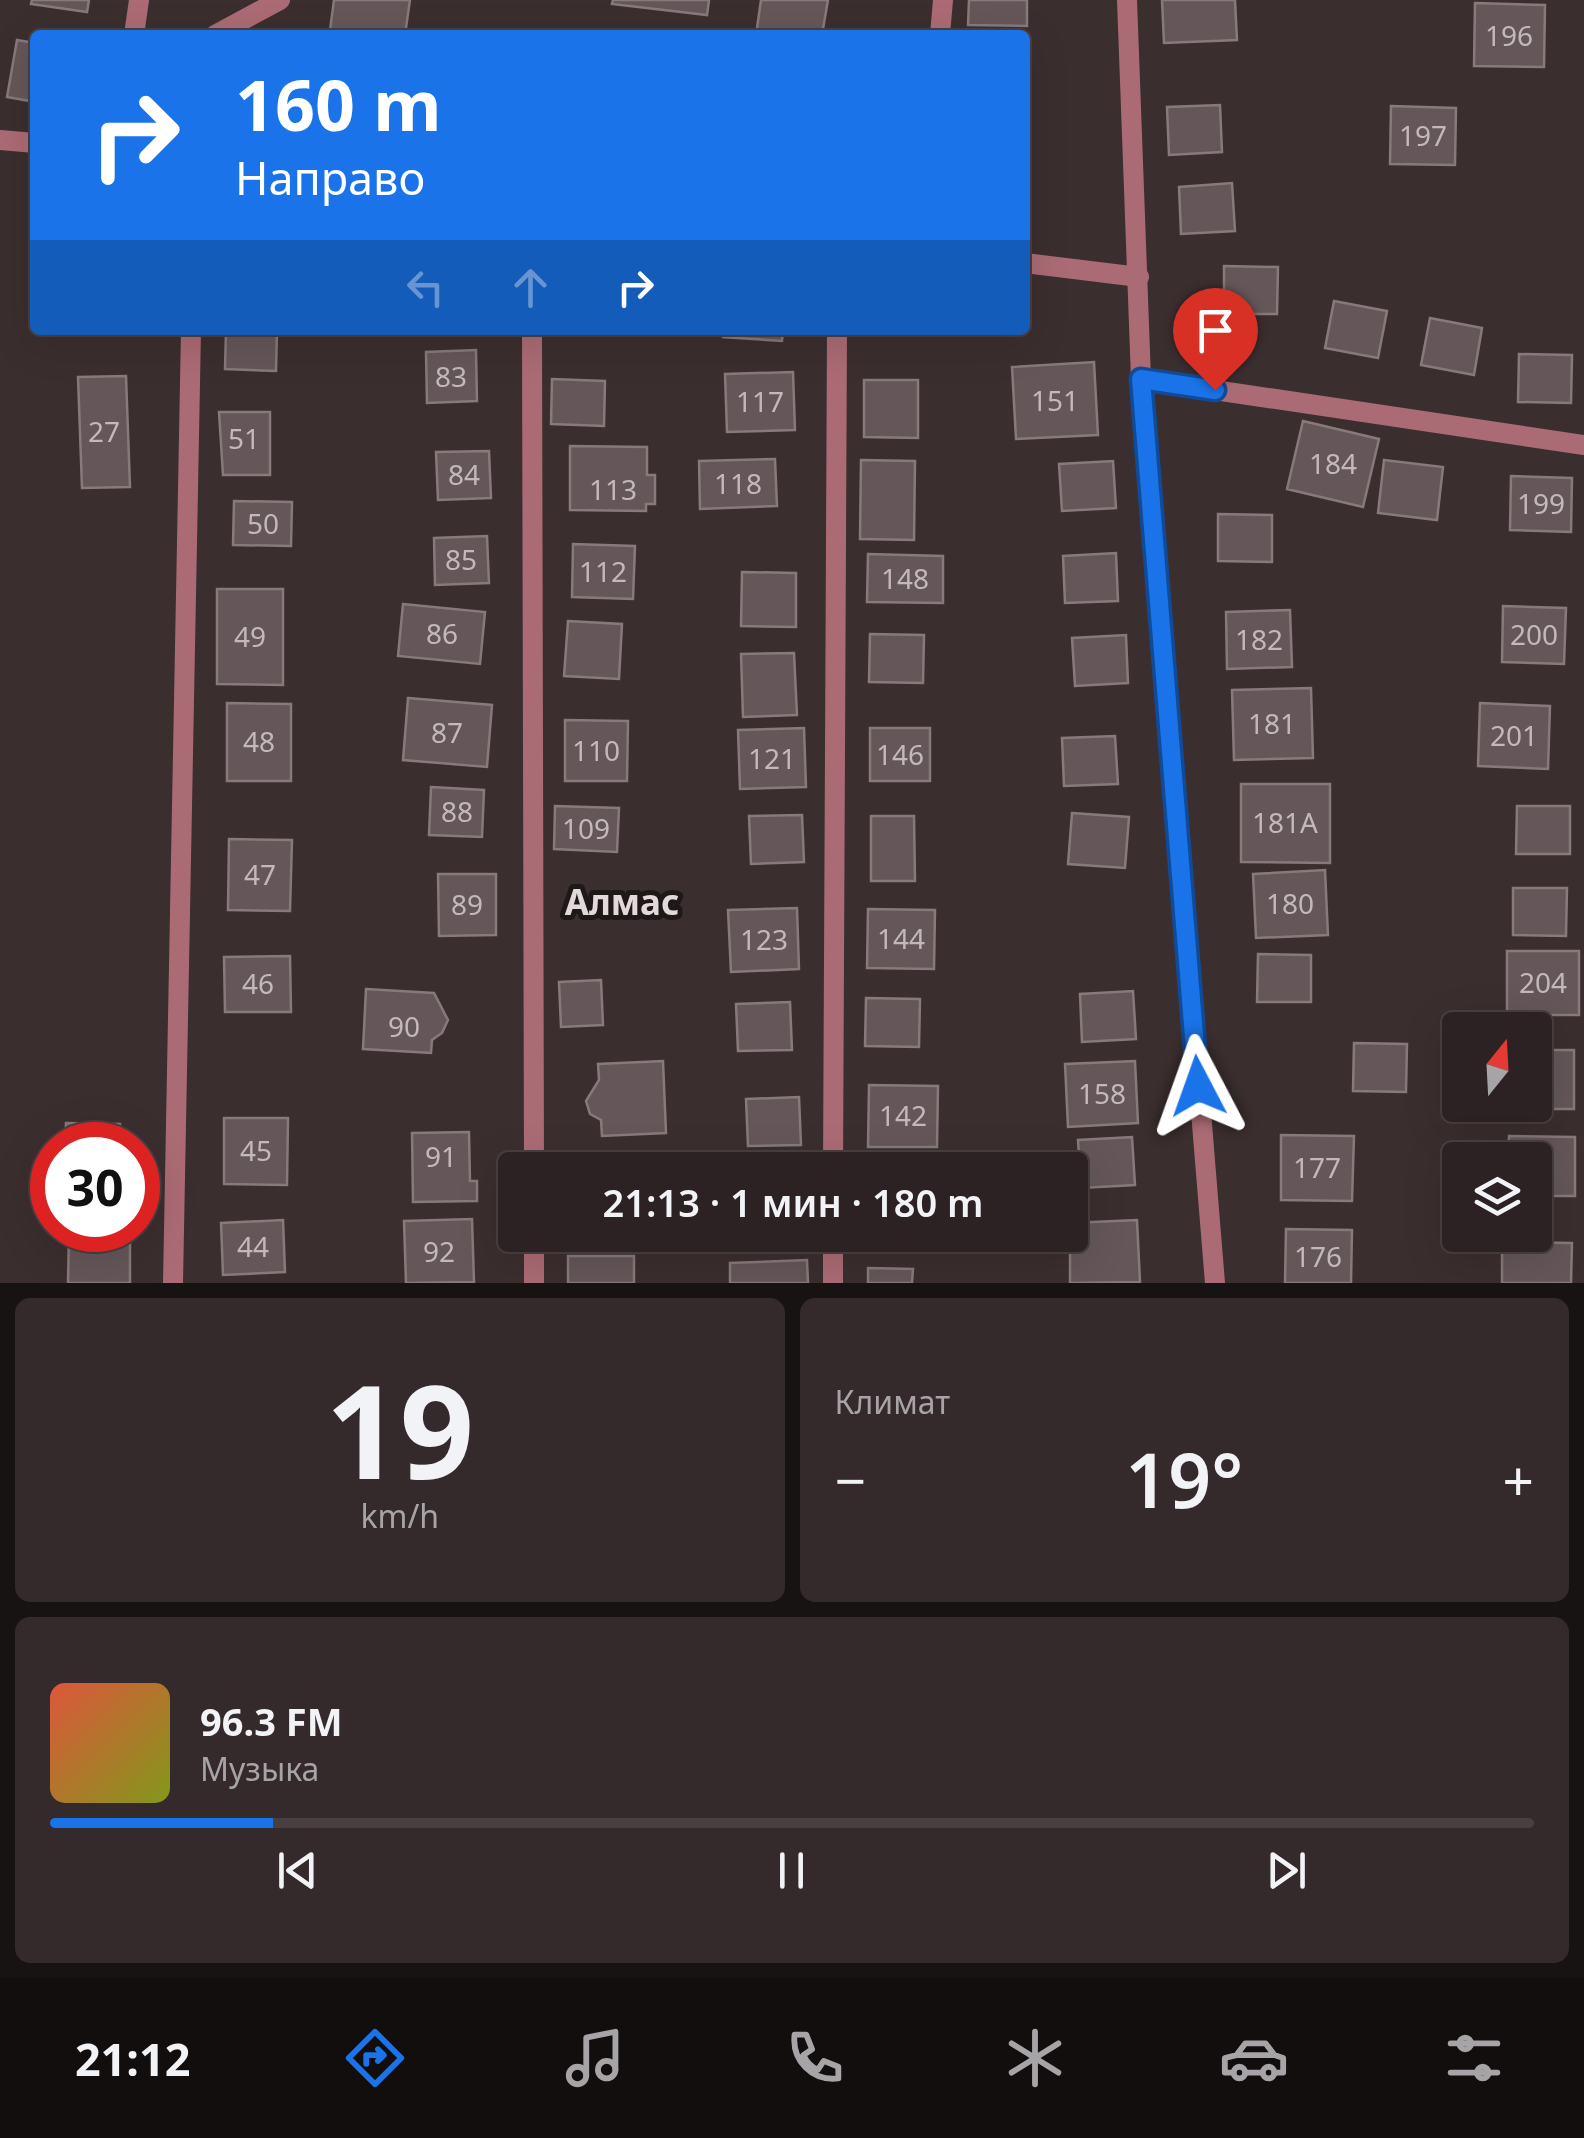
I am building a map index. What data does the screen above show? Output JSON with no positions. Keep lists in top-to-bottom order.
{
  "districts": ["Алмас"],
  "house_numbers": [
    "196",
    "197",
    "83",
    "151",
    "117",
    "27",
    "51",
    "184",
    "84",
    "118",
    "113",
    "199",
    "50",
    "85",
    "112",
    "148",
    "86",
    "200",
    "49",
    "182",
    "181",
    "87",
    "201",
    "48",
    "110",
    "146",
    "121",
    "88",
    "181А",
    "109",
    "47",
    "180",
    "89",
    "144",
    "123",
    "204",
    "46",
    "90",
    "158",
    "142",
    "45",
    "91",
    "177",
    "44",
    "92",
    "176"
  ],
  "north": "top",
  "page": {
    "turn": ["160 m", "Направо"],
    "limit": "30",
    "trip": "21:13 · 1 мин · 180 m",
    "tile": [
      ["19", "km/h"],
      "Климат"
    ],
    "heat": ["−", "19°", "+"],
    "song": ["96.3 FM", "Музыка"],
    "tabs": "21:12"
  }
}
